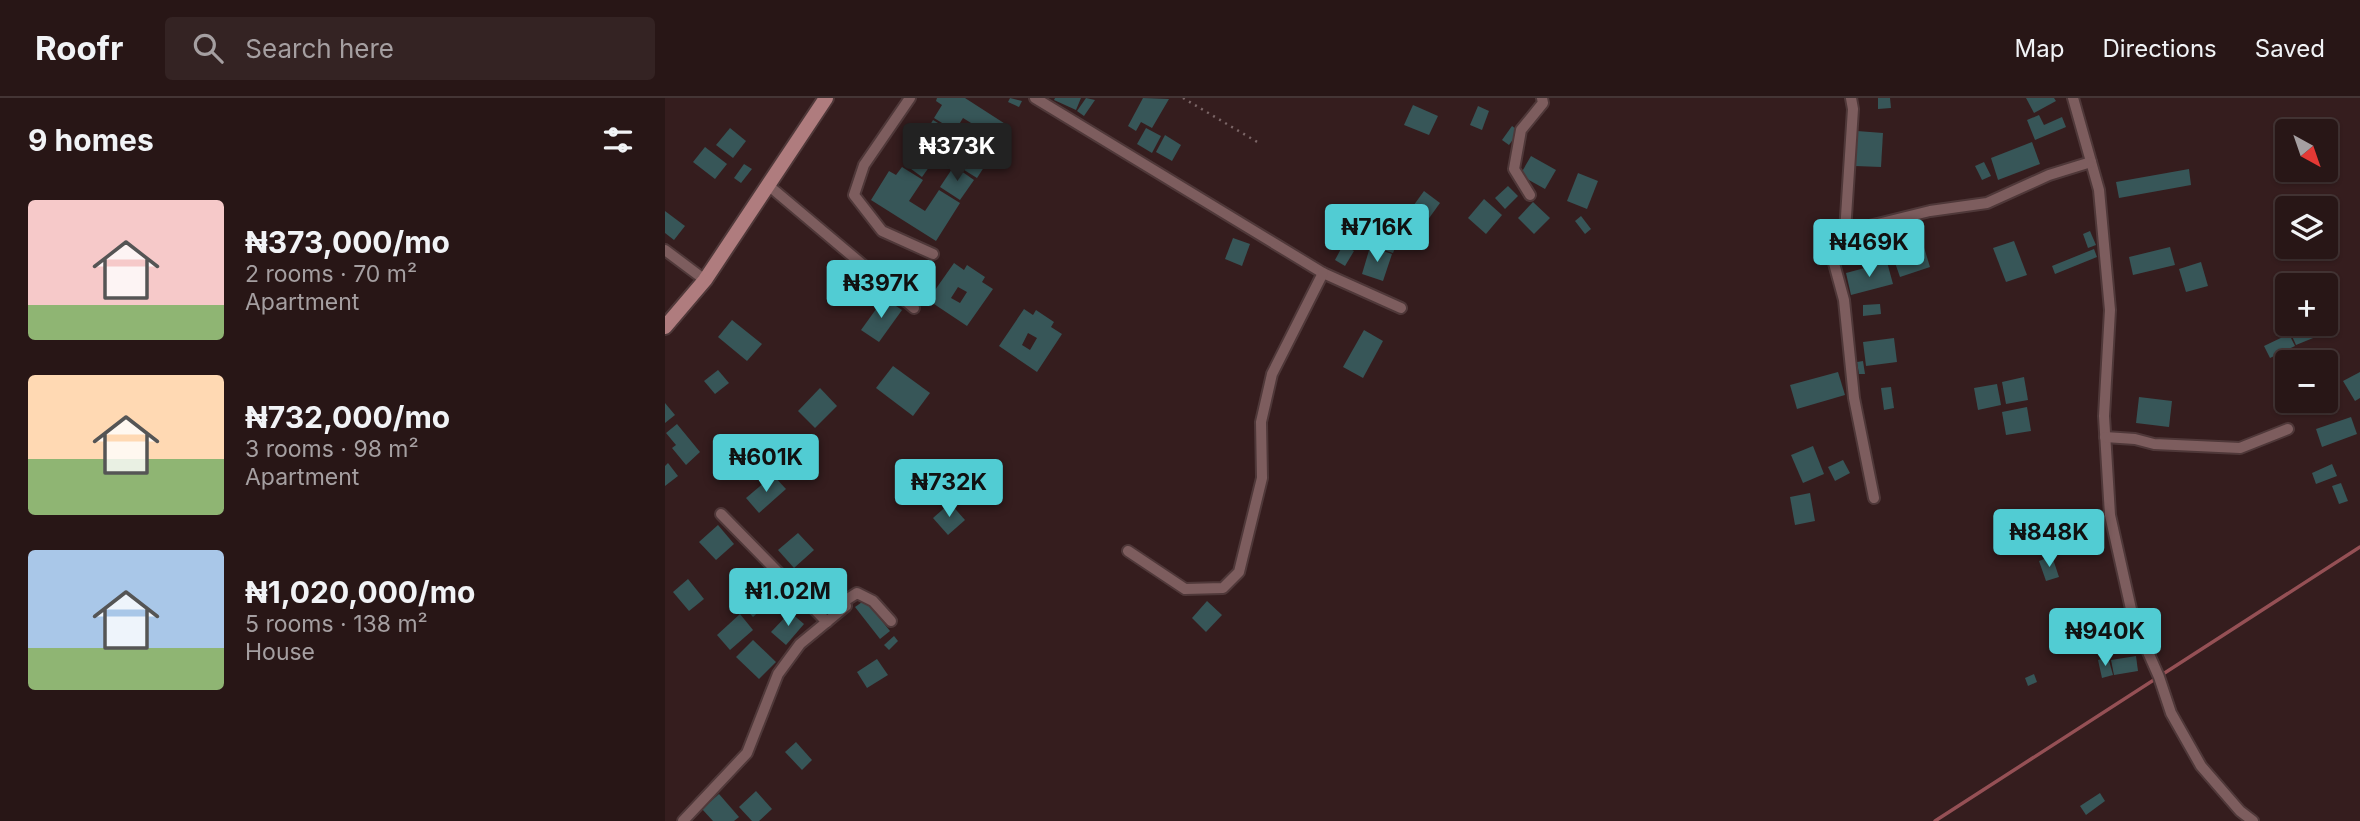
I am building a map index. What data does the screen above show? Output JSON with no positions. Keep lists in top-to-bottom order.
{
  "north": "bottom right",
  "page": {
    "header": "Roofr",
    "search": "Search here",
    "nav": ["Map", "Directions", "Saved"],
    "heading": "9 homes",
    "map_buttons": ["+", "−"],
    "price": [
      "₦373K",
      "₦716K",
      "₦469K",
      "₦397K",
      "₦601K",
      "₦732K",
      "₦848K",
      "₦1.02M",
      "₦940K"
    ],
    "list": [
      {
        "name": "₦373,000/mo",
        "note": "2 rooms · 70 m² · Apartment"
      },
      {
        "name": "₦732,000/mo",
        "note": "3 rooms · 98 m² · Apartment"
      },
      {
        "name": "₦1,020,000/mo",
        "note": "5 rooms · 138 m² · House"
      }
    ]
  }
}
